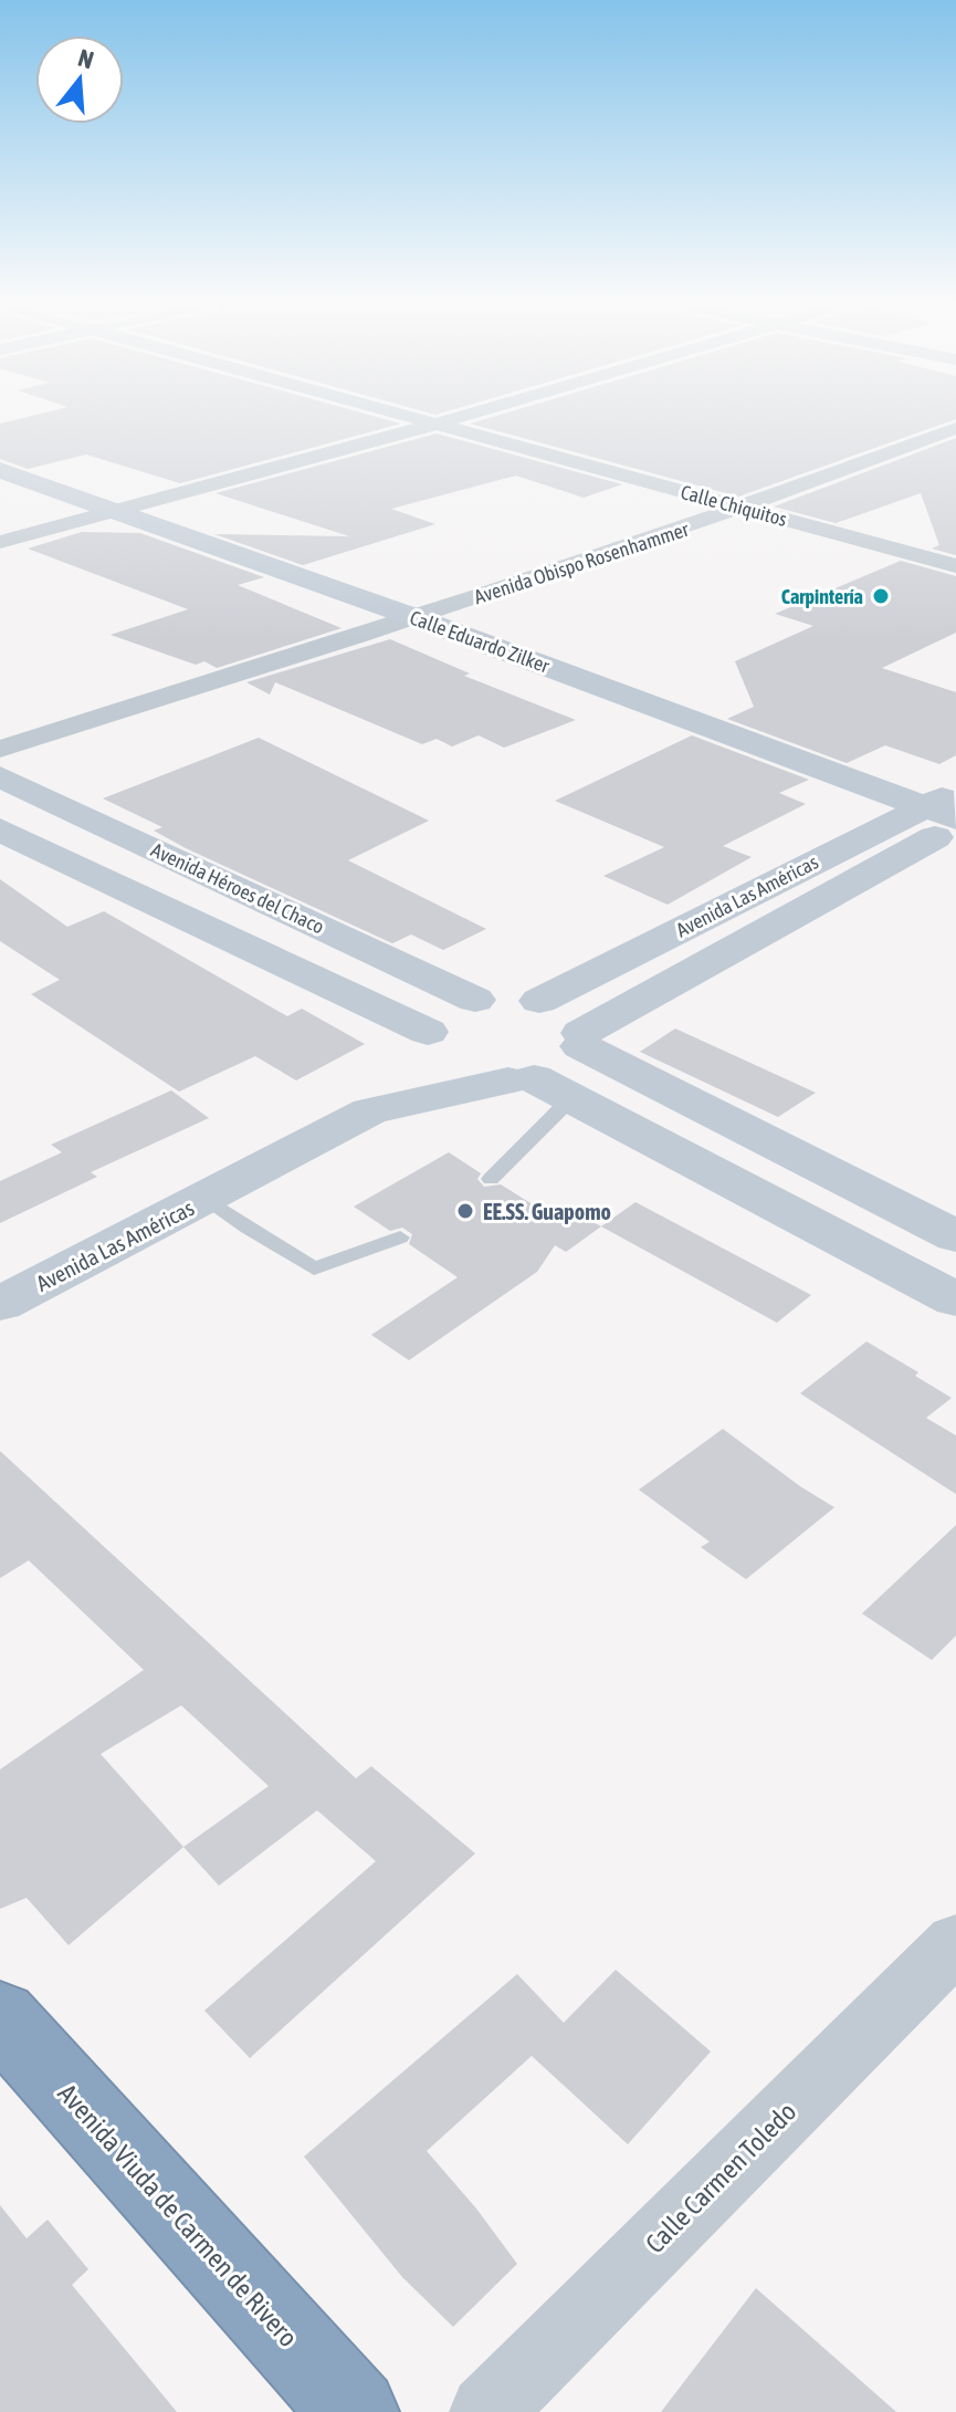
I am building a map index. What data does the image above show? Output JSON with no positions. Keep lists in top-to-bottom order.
{
  "streets": {
    "highway": ["Avenida Viuda de Carmen de Rivero"],
    "street": [
      "Calle Chiquitos",
      "Avenida Obispo Rosenhammer",
      "Calle Eduardo Zilker",
      "Avenida Héroes del Chaco",
      "Avenida Las Américas",
      "Calle Carmen Toledo"
    ]
  },
  "crossings": [
    ["Calle Chiquitos", "Avenida Obispo Rosenhammer"],
    ["Avenida Obispo Rosenhammer", "Calle Eduardo Zilker"],
    ["Calle Eduardo Zilker", "Avenida Las Américas"],
    ["Avenida Héroes del Chaco", "Avenida Las Américas"]
  ],
  "places": ["Carpintería", "EE.SS. Guapomo"],
  "north": "top"
}
